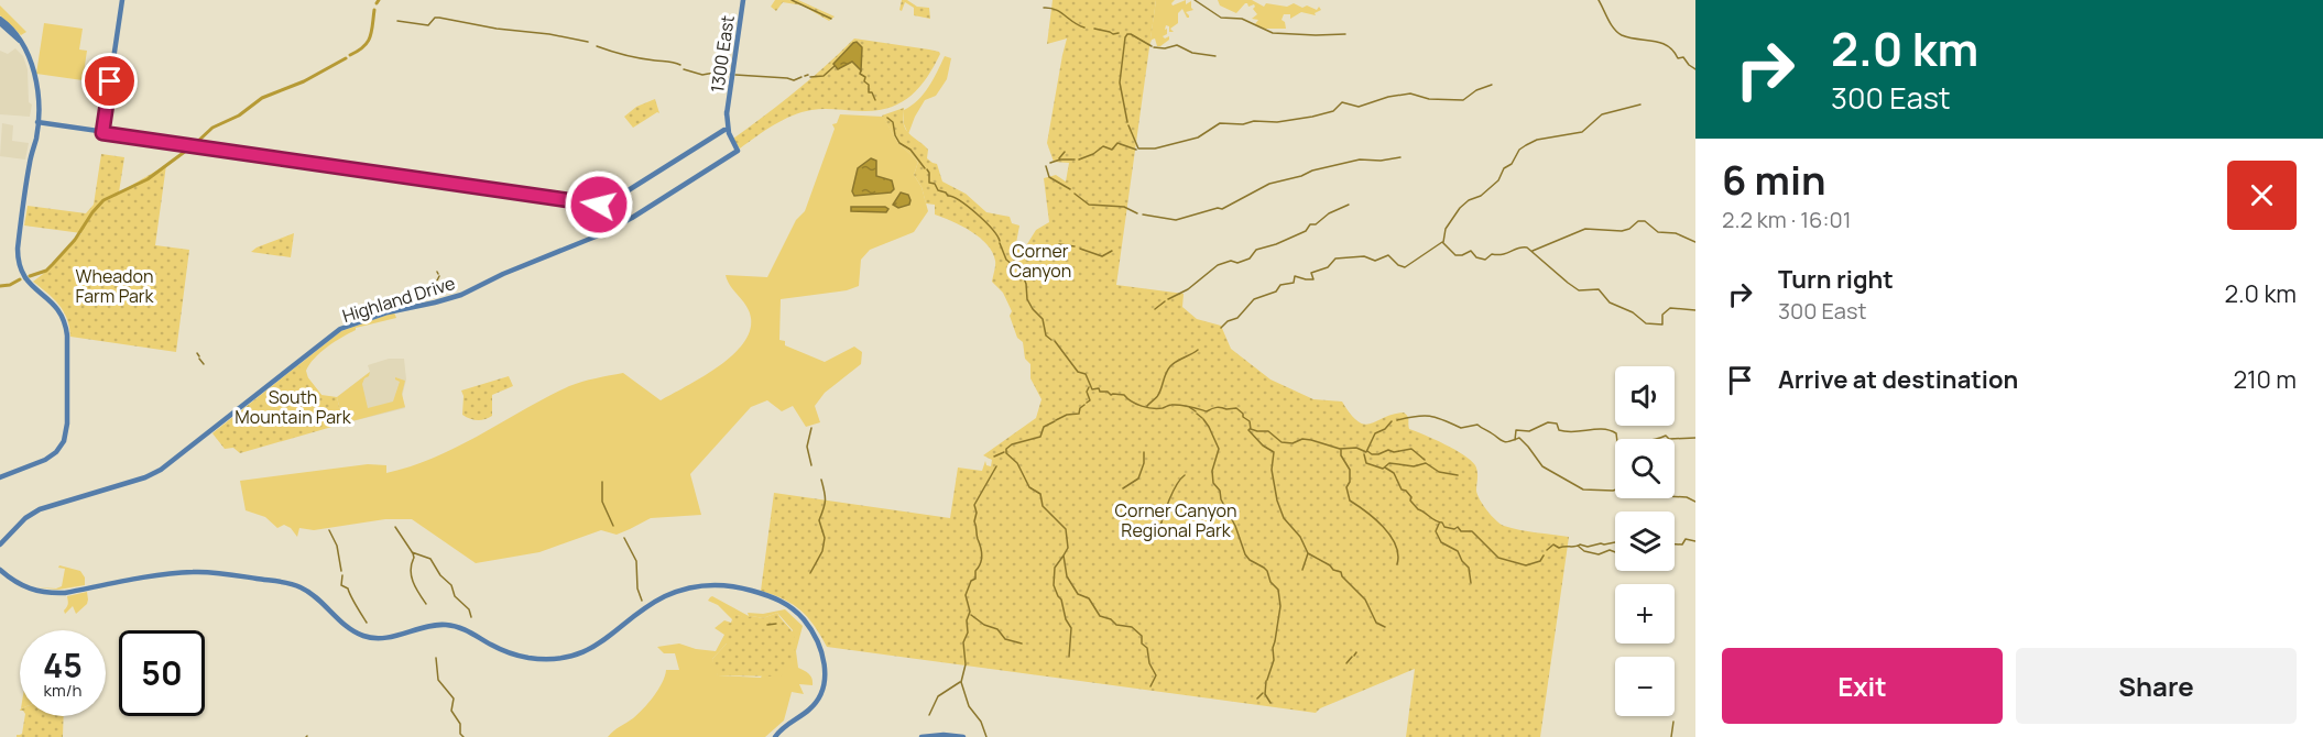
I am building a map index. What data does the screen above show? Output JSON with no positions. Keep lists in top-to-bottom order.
{
  "streets": {
    "main road": ["1300 East", "Highland Drive"]
  },
  "crossings": [
    ["1300 East", "Highland Drive"]
  ],
  "parks": [
    "Corner Canyon",
    "Wheadon Farm Park",
    "South Mountain Park",
    "Corner Canyon Regional Park"
  ],
  "page": {
    "turn": ["2.0 km", "300 East"],
    "heading": ["6 min", "2.2 km · 16:01"],
    "list": [
      {
        "name": "Turn right",
        "note": "300 East",
        "value": "2.0 km"
      },
      {
        "name": "Arrive at destination",
        "value": "210 m"
      }
    ],
    "map_buttons": ["+", "−"],
    "speed": "45 km/h",
    "limit": "50",
    "buttons": ["Exit", "Share"]
  }
}
